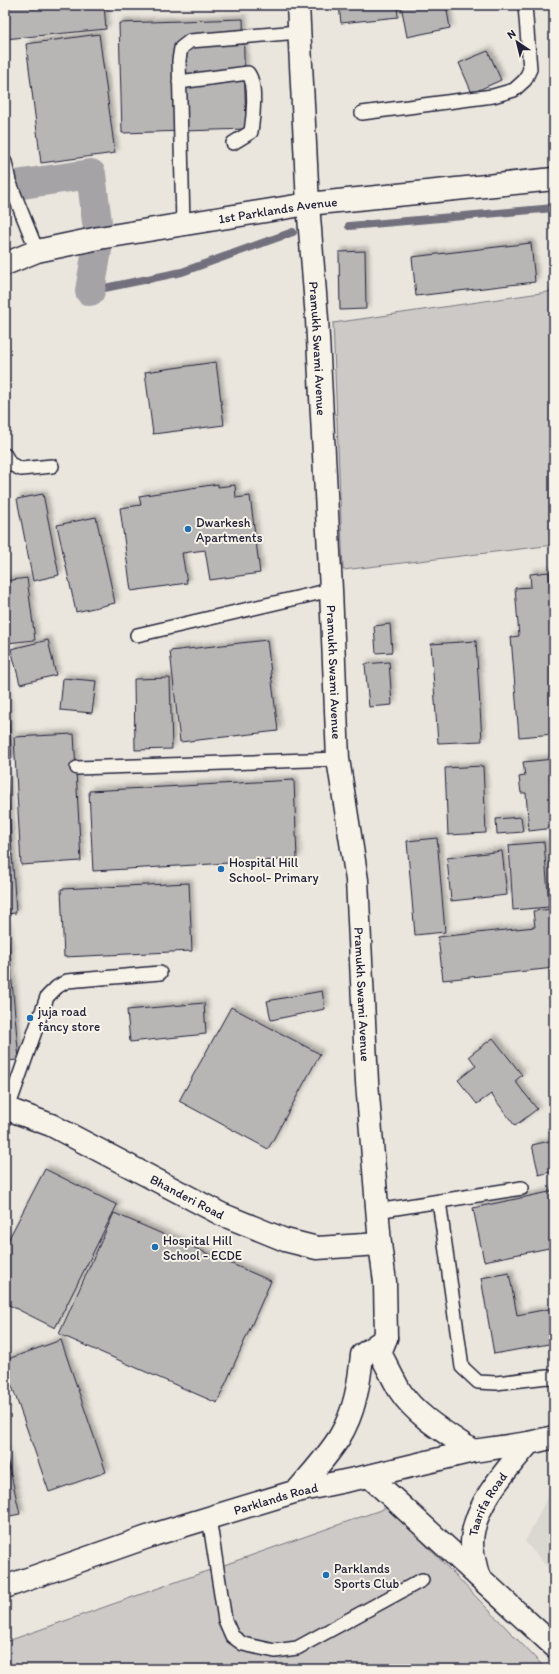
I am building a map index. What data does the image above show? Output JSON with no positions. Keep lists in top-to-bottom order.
{
  "streets": {
    "street": [
      "1st Parklands Avenue",
      "Pramukh Swami Avenue",
      "Bhanderi Road",
      "Parklands Road",
      "Taarifa Road"
    ]
  },
  "crossings": [
    ["1st Parklands Avenue", "Pramukh Swami Avenue"],
    ["Pramukh Swami Avenue", "Bhanderi Road"],
    ["Pramukh Swami Avenue", "Parklands Road"],
    ["Parklands Road", "Taarifa Road"]
  ],
  "places": [
    "Dwarkesh Apartments",
    "Hospital Hill School- Primary",
    "juja road fancy store",
    "Hospital Hill School - ECDE",
    "Parklands Sports Club"
  ],
  "north": "top left"
}
